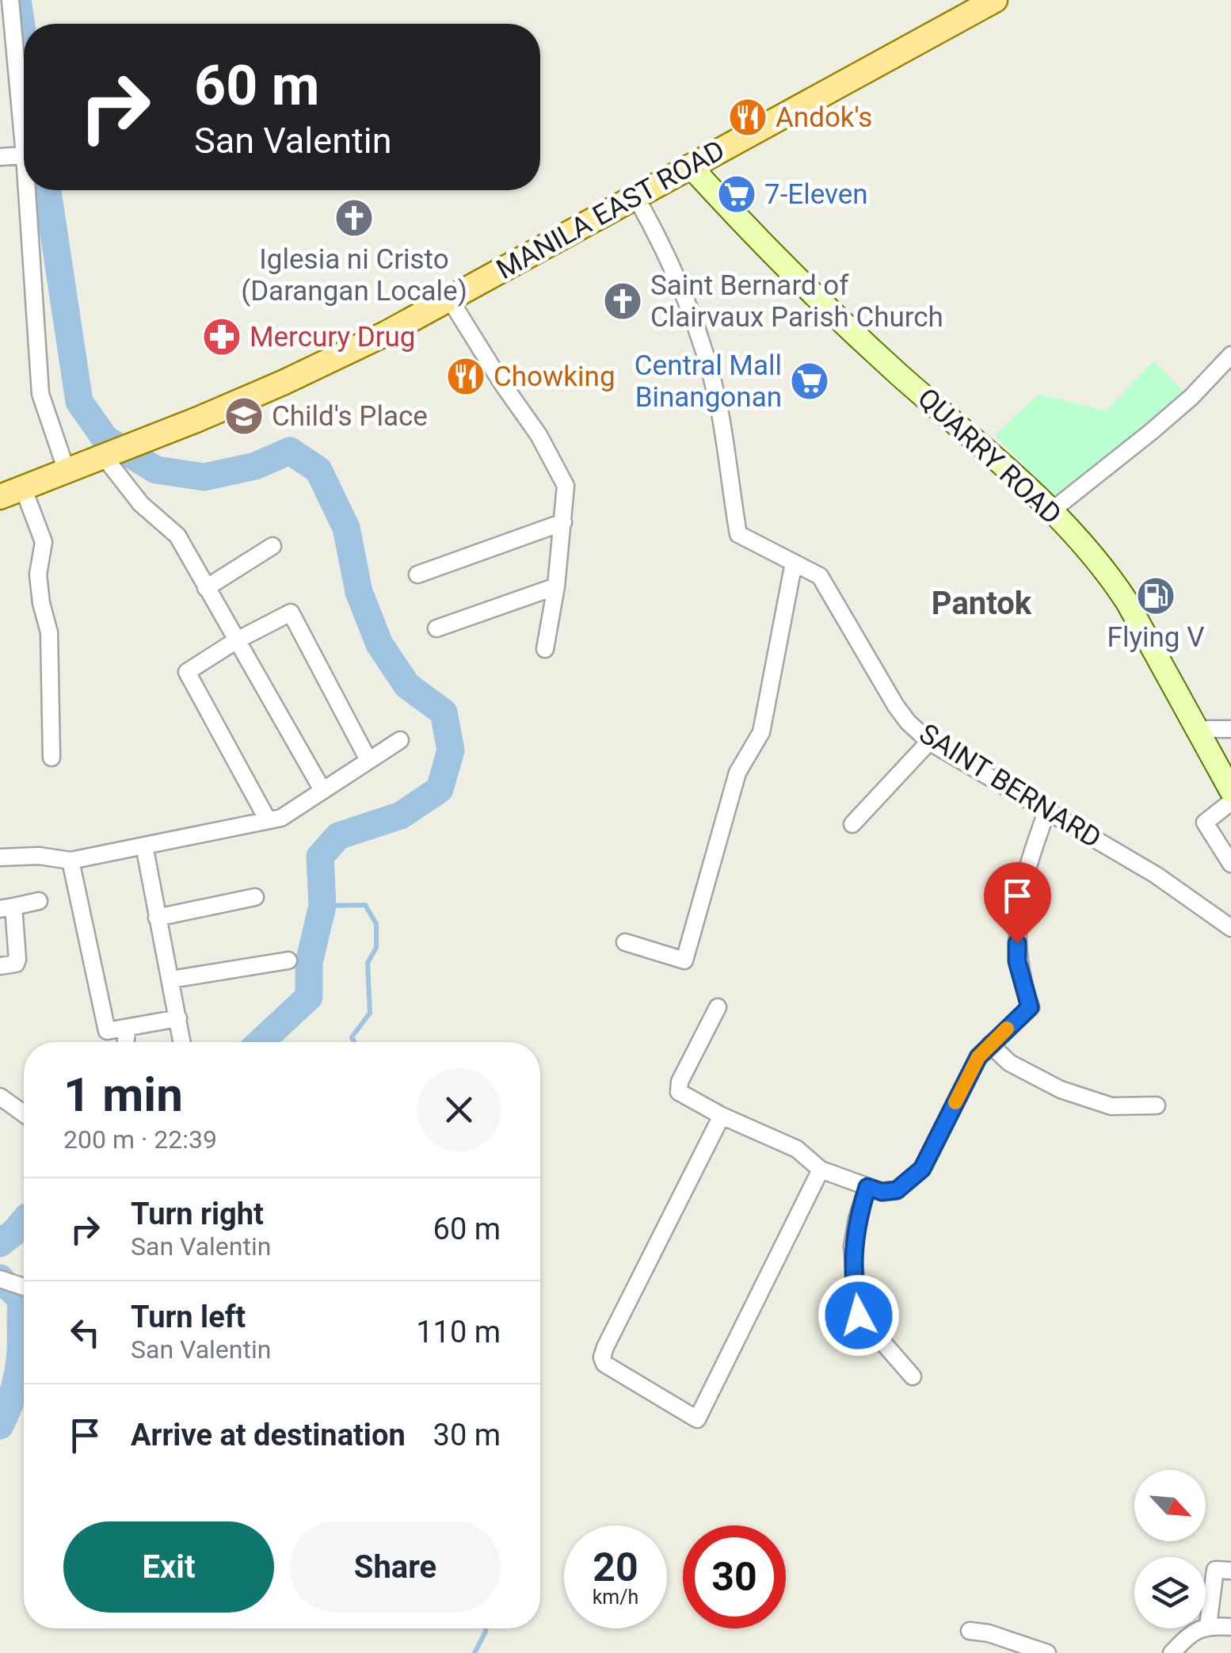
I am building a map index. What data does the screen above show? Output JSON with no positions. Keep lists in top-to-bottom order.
{
  "streets": {
    "main road": ["MANILA EAST ROAD"],
    "street": ["QUARRY ROAD", "SAINT BERNARD"]
  },
  "crossings": [
    ["MANILA EAST ROAD", "QUARRY ROAD"],
    ["MANILA EAST ROAD", "SAINT BERNARD"]
  ],
  "districts": ["Pantok"],
  "places": {
    "restaurant": ["Andok's", "Chowking"],
    "supermarket": ["7-Eleven", "Central Mall Binangonan"],
    "church": ["Iglesia ni Cristo (Darangan Locale)", "Saint Bernard of Clairvaux Parish Church"],
    "pharmacy": ["Mercury Drug"],
    "school or university": ["Child's Place"],
    "fuel station": ["Flying V"]
  },
  "north": "bottom right",
  "page": {
    "turn": ["60 m", "San Valentin"],
    "heading": ["1 min", "200 m · 22:39"],
    "list": [
      {
        "name": "Turn right",
        "note": "San Valentin",
        "value": "60 m"
      },
      {
        "name": "Turn left",
        "note": "San Valentin",
        "value": "110 m"
      },
      {
        "name": "Arrive at destination",
        "value": "30 m"
      }
    ],
    "buttons": ["Exit", "Share"],
    "speed": "20 km/h",
    "limit": "30"
  }
}
